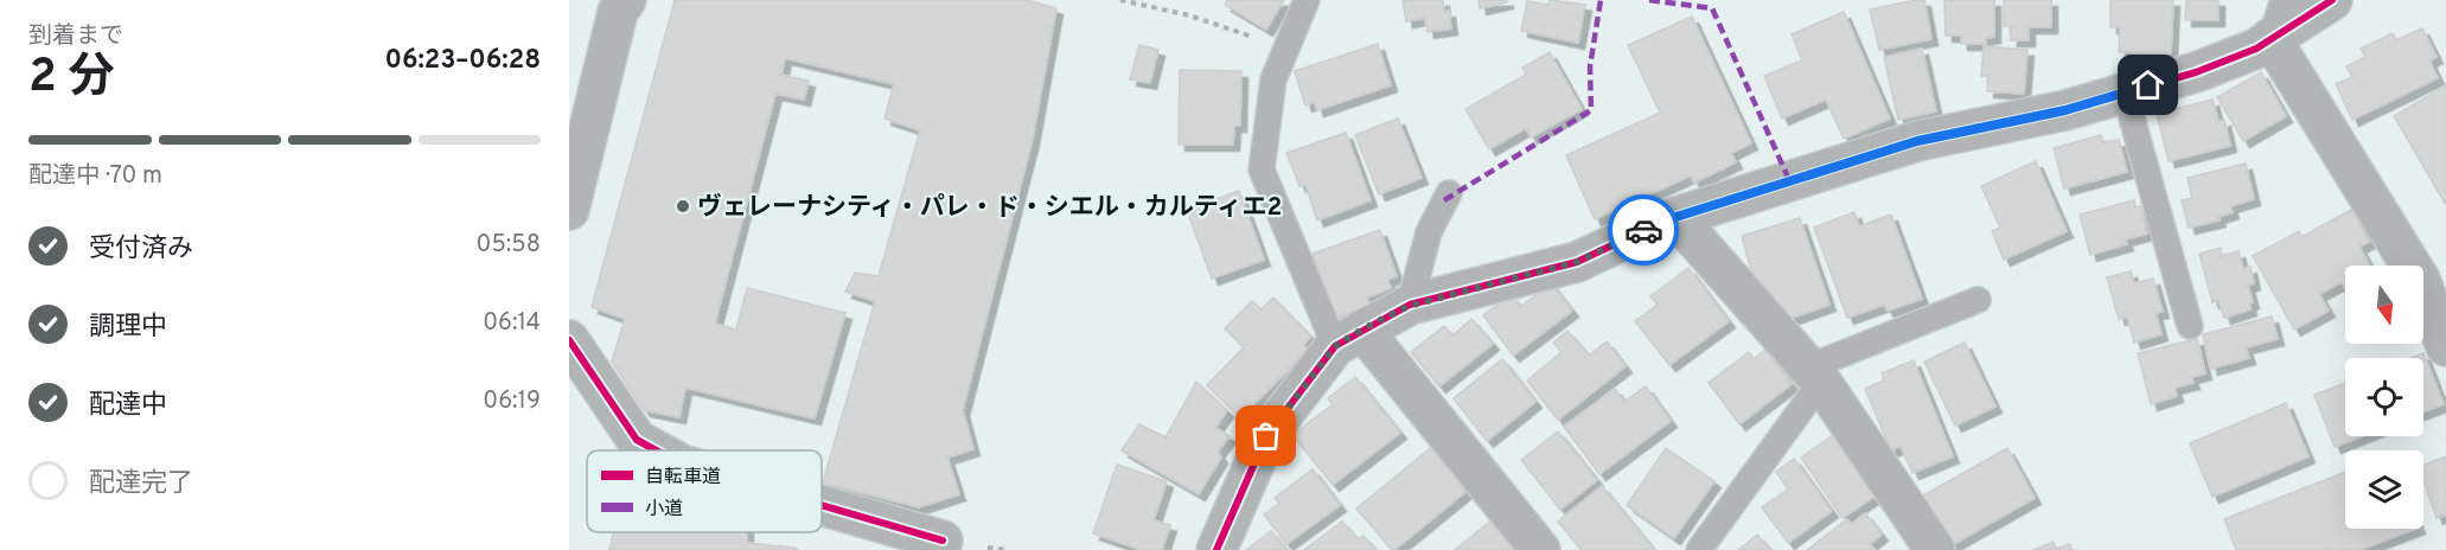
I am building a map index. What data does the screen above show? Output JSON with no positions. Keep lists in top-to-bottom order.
{
  "places": ["ヴェレーナシティ・パレ・ド・シエル・カルティエ2"],
  "legend": ["自転車道", "小道"],
  "north": "bottom",
  "page": {
    "heading": ["2 分", "到着まで", "06:23–06:28"],
    "bar": "配達中 · 70 m",
    "list": [
      ["受付済み", "05:58"],
      ["調理中", "06:14"],
      ["配達中", "06:19"],
      "配達完了"
    ]
  }
}
